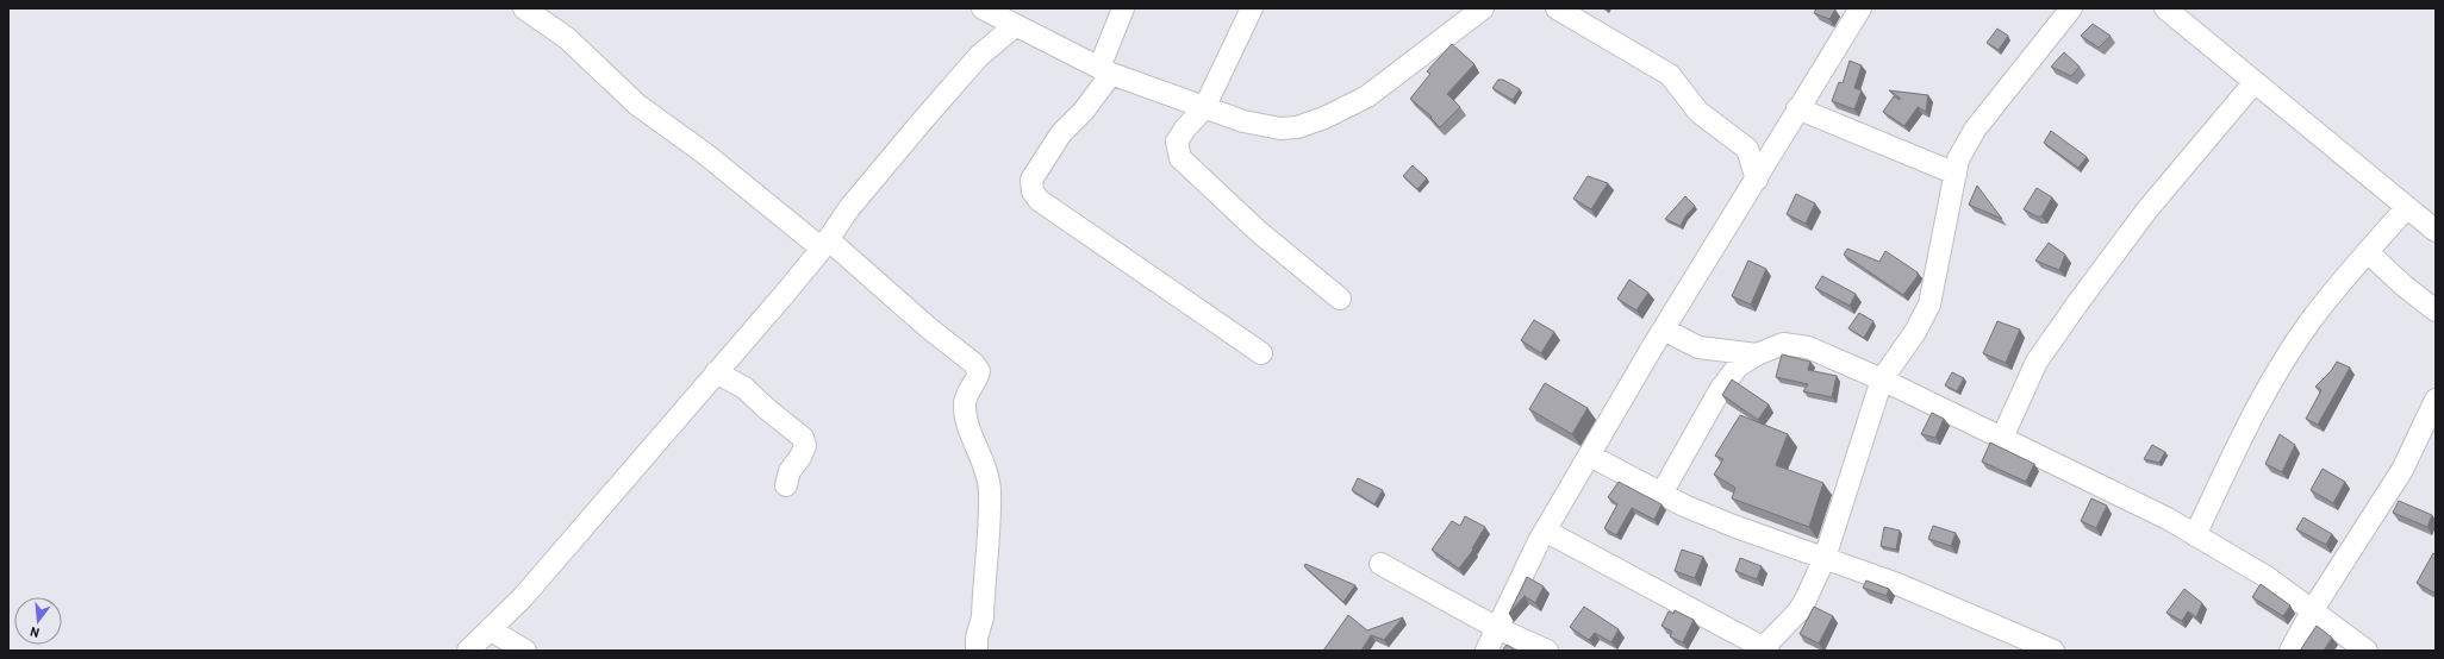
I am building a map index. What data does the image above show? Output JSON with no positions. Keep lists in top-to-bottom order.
{
  "north": "bottom"
}
